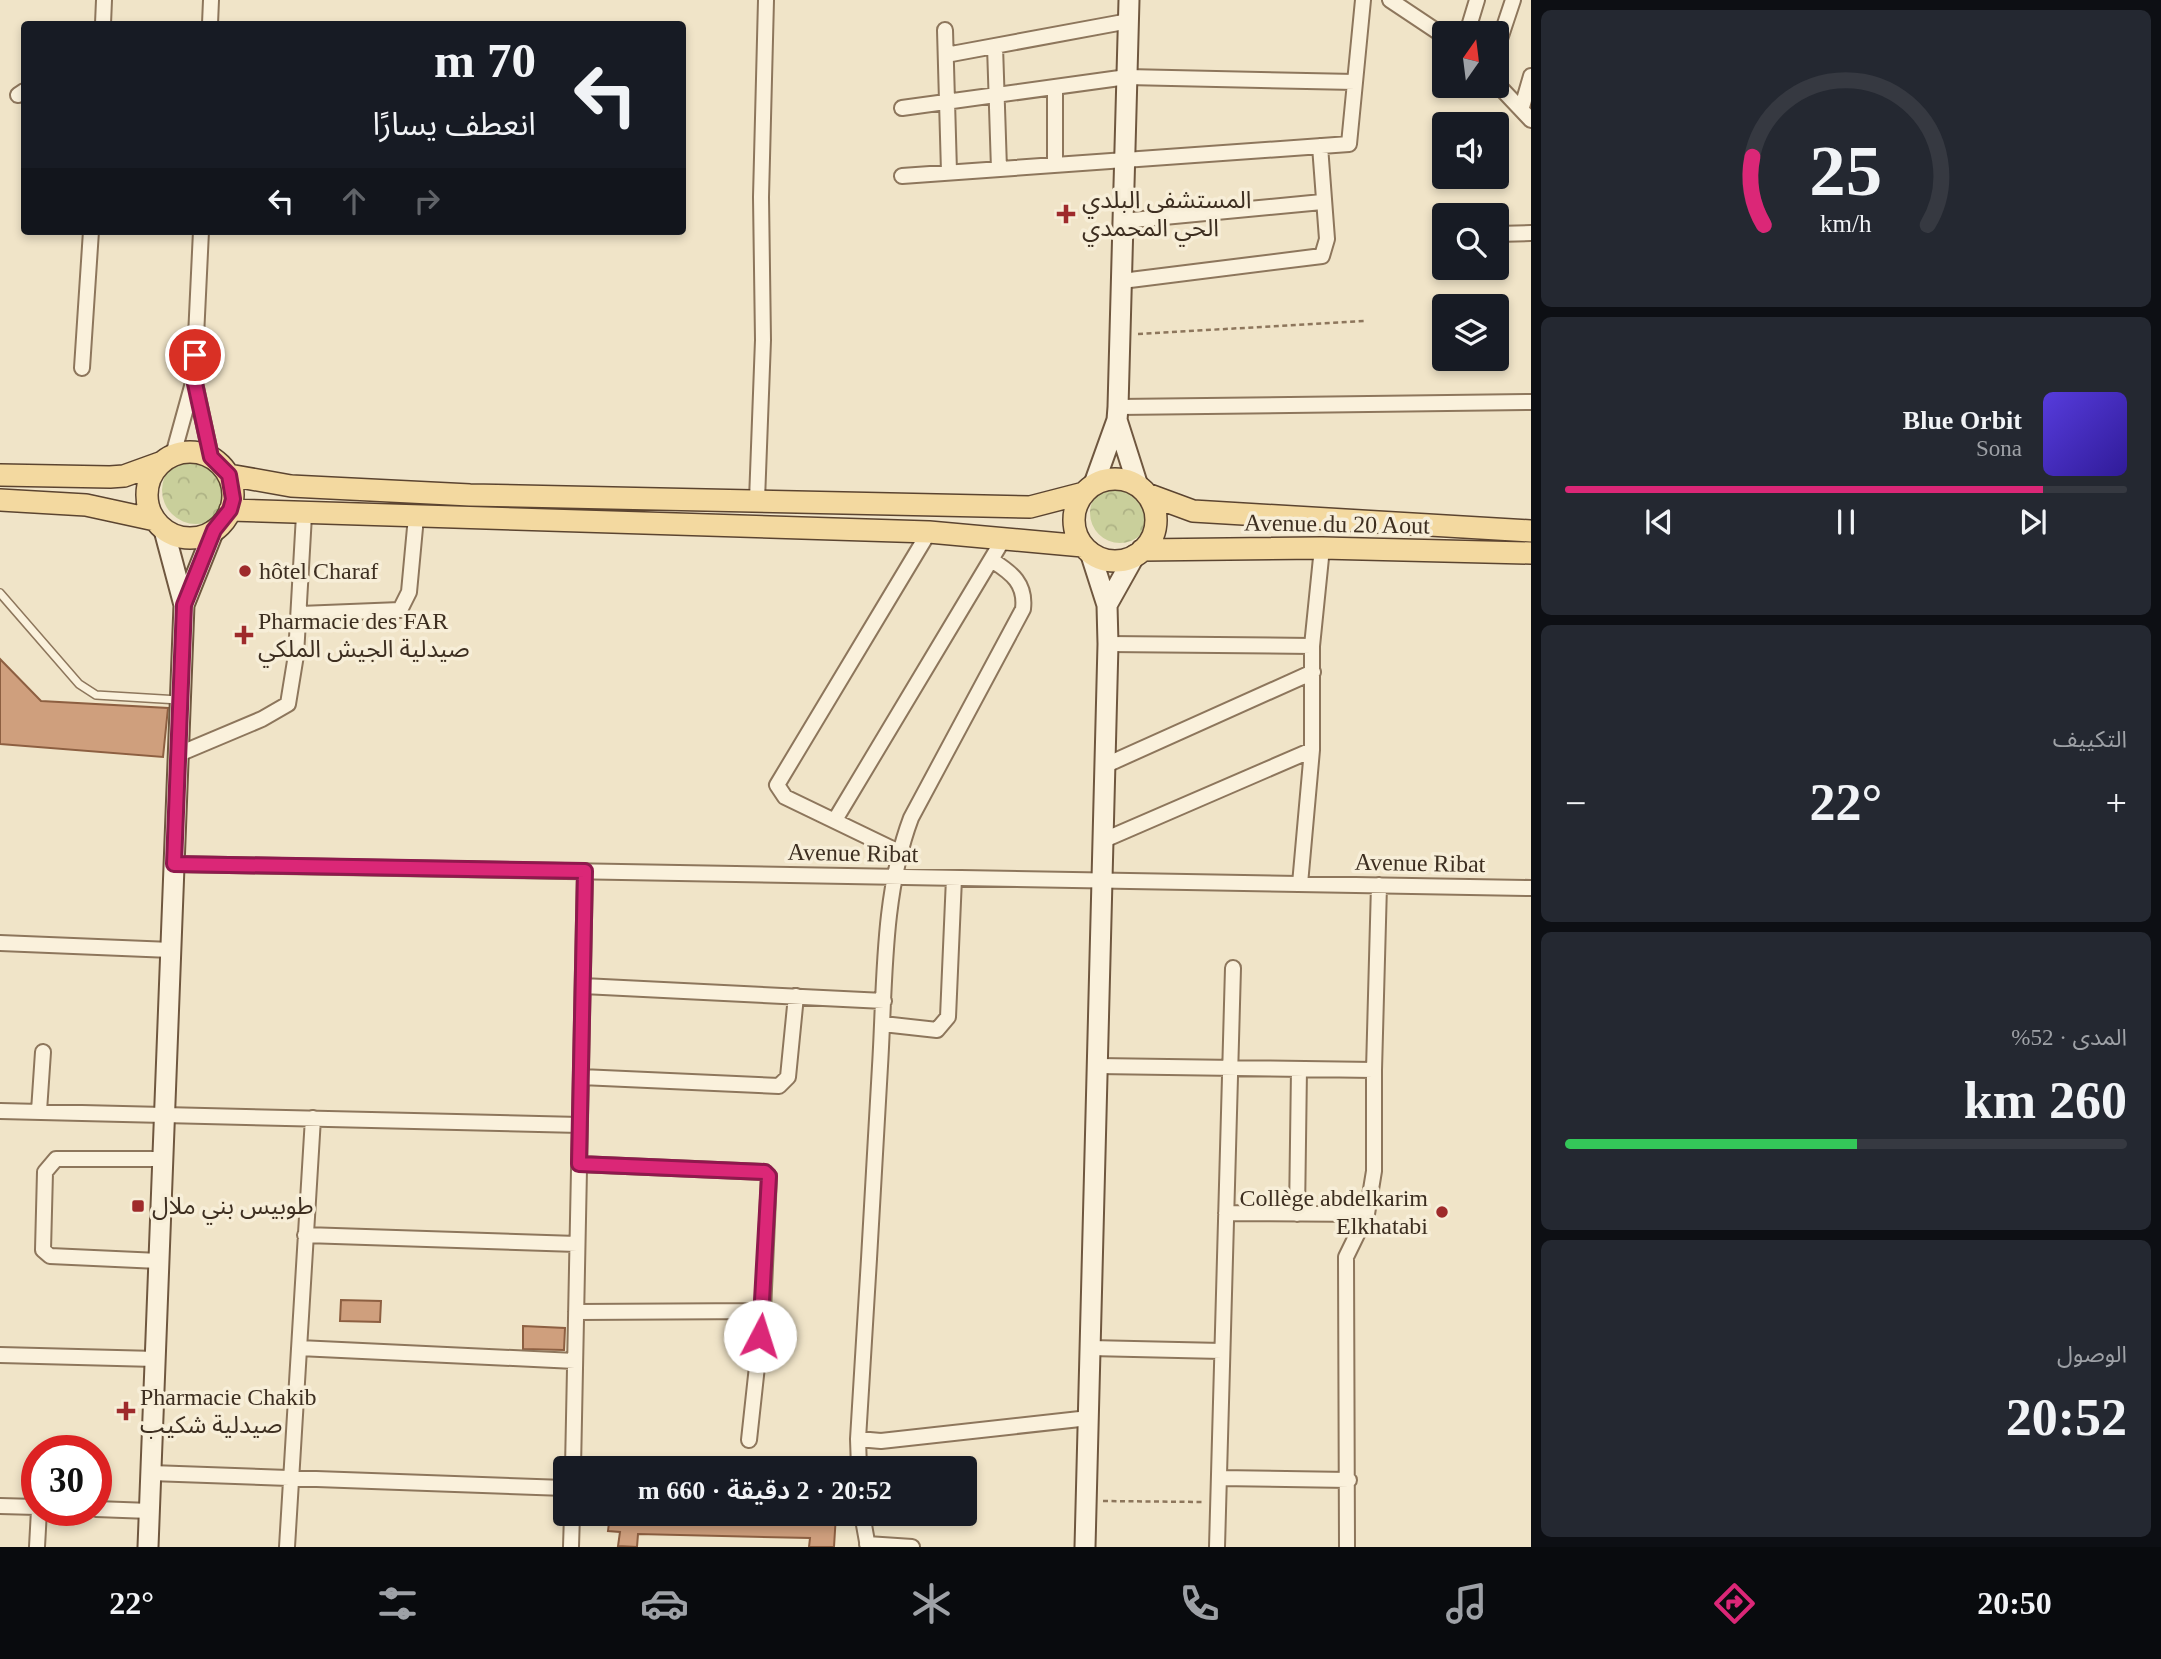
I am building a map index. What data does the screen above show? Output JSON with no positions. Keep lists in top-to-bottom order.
{
  "streets": {
    "main road": ["Avenue du 20 Aout"],
    "street": ["Avenue Ribat"]
  },
  "places": {
    "health": ["المستشفى البلدي الحي المحمدي", "Pharmacie des FAR صيدلية الجيش الملكي", "Pharmacie Chakib صيدلية شكيب"],
    "other": ["hôtel Charaf", "Collège abdelkarim Elkhatabi"],
    "transit": ["طوبيس بني ملال"]
  },
  "north": "top",
  "page": {
    "turn": ["70 m", "انعطف يسارًا"],
    "song": ["Blue Orbit", "Sona"],
    "tile": [
      "التكييف",
      ["المدى · 52%", "260 km"],
      ["الوصول", "20:52"]
    ],
    "heat": ["−", "22°", "+"],
    "limit": "30",
    "trip": "20:52 · 2 دقيقة · 660 m",
    "tabs": ["20:50", "22°"],
    "gauge": ["25", "km/h"]
  }
}
